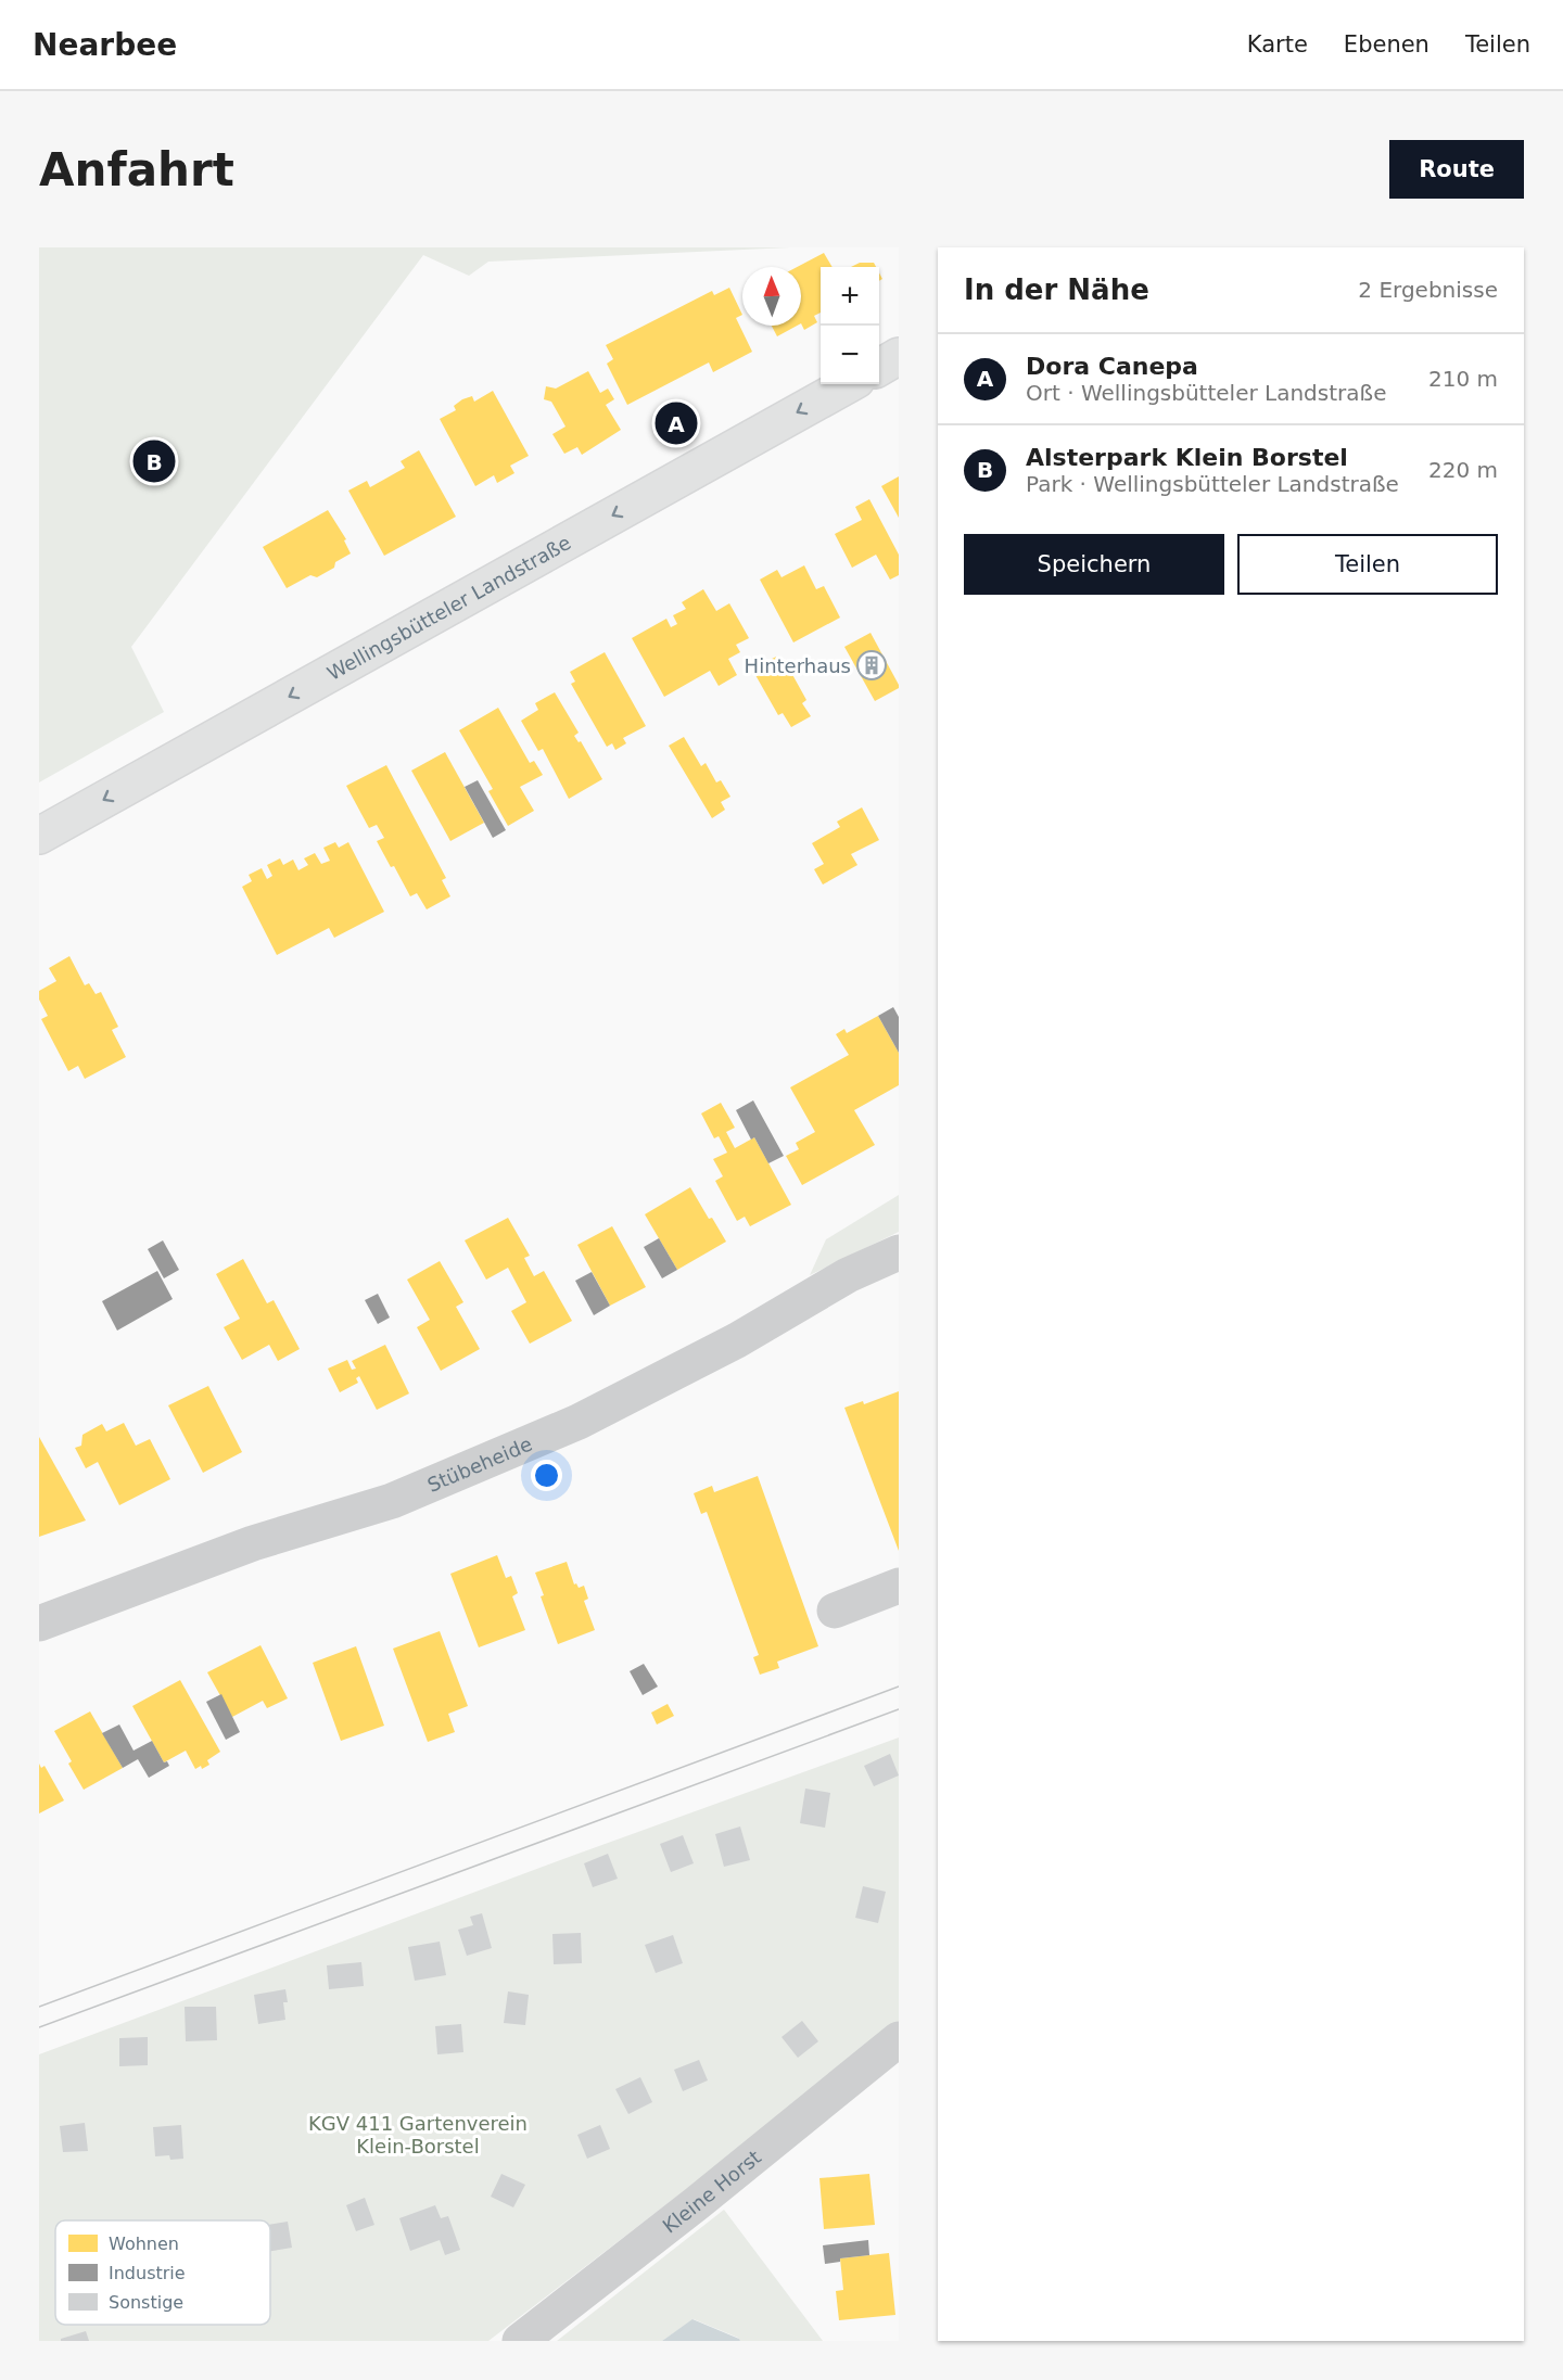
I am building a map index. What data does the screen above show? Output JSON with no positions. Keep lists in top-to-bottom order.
{
  "streets": {
    "main road": ["Wellingsbütteler Landstraße"],
    "street": ["Stübeheide", "Kleine Horst"]
  },
  "one_way": ["Wellingsbütteler Landstraße"],
  "parks": ["KGV 411 Gartenverein Klein-Borstel"],
  "places": {
    "building": ["Hinterhaus"]
  },
  "legend": ["Wohnen", "Industrie", "Sonstige"],
  "north": "top",
  "page": {
    "header": "Nearbee",
    "nav": ["Karte", "Ebenen", "Teilen"],
    "buttons": [
      "Route",
      ["Speichern", "Teilen"]
    ],
    "title": "Anfahrt",
    "heading": ["In der Nähe", "2 Ergebnisse"],
    "map_buttons": ["+", "−"],
    "list": [
      {
        "mark": "A",
        "name": "Dora Canepa",
        "note": "Ort · Wellingsbütteler Landstraße",
        "value": "210 m"
      },
      {
        "mark": "B",
        "name": "Alsterpark Klein Borstel",
        "note": "Park · Wellingsbütteler Landstraße",
        "value": "220 m"
      }
    ],
    "pins": ["A", "B"]
  }
}
